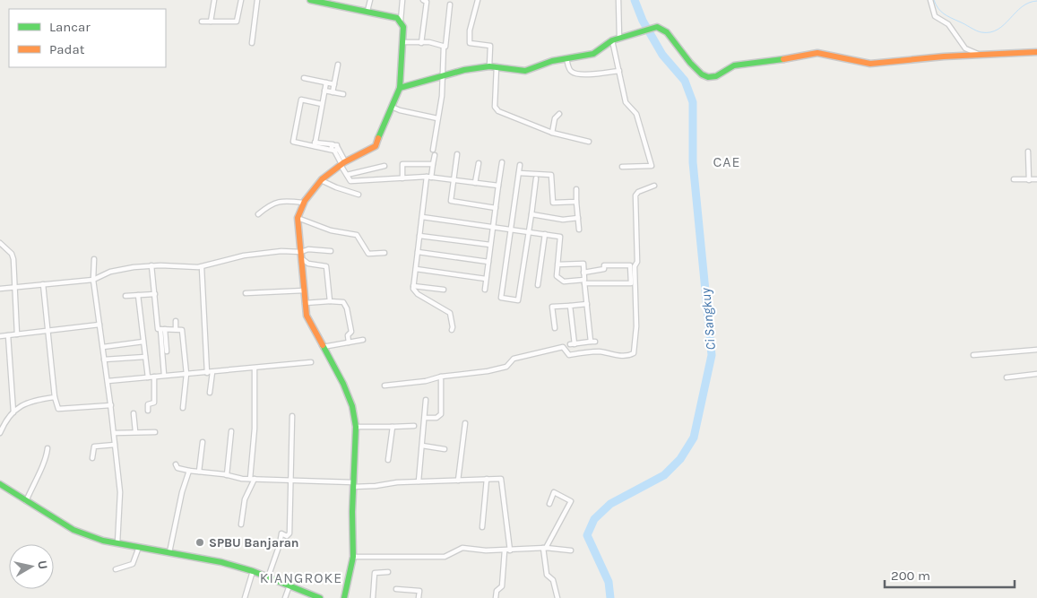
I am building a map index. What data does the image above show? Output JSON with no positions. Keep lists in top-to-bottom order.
{
  "districts": ["CAE", "KIANGROKE"],
  "water": ["Ci Sangkuy"],
  "places": ["SPBU Banjaran"],
  "legend": ["Lancar", "Padat"],
  "scale_bar": "200 m",
  "north": "right"
}
